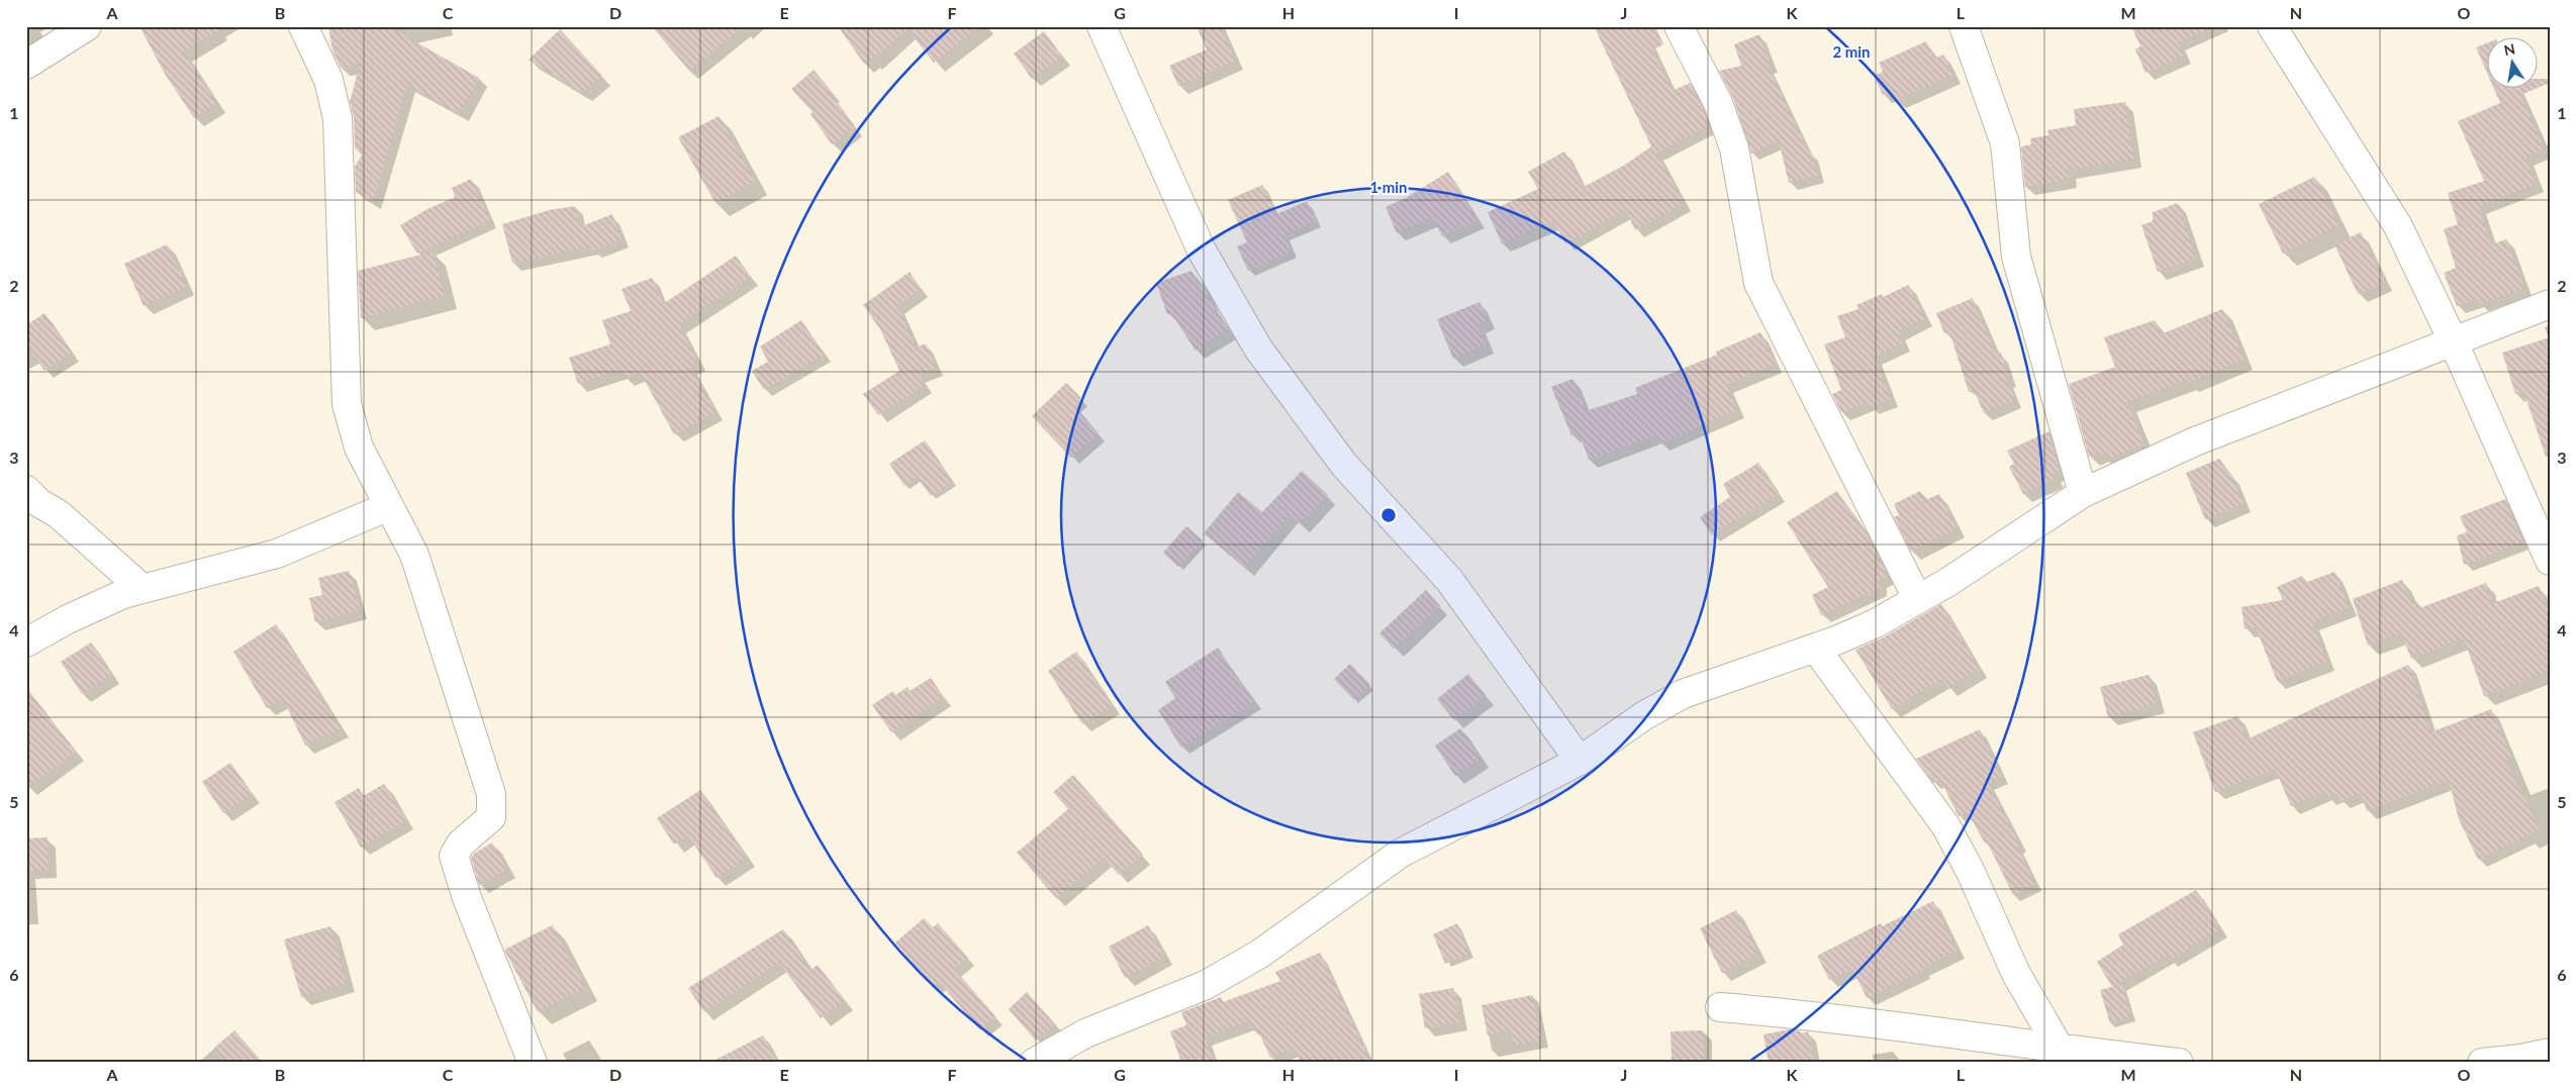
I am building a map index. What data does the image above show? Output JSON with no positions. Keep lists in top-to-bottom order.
{
  "north": "top",
  "grid": {
    "columns": [
      "A",
      "B",
      "C",
      "D",
      "E",
      "F",
      "G",
      "H",
      "I",
      "J",
      "K",
      "L",
      "M",
      "N",
      "O"
    ],
    "rows": [
      "1",
      "2",
      "3",
      "4",
      "5",
      "6"
    ]
  },
  "rings": ["2 min", "1 min"]
}
